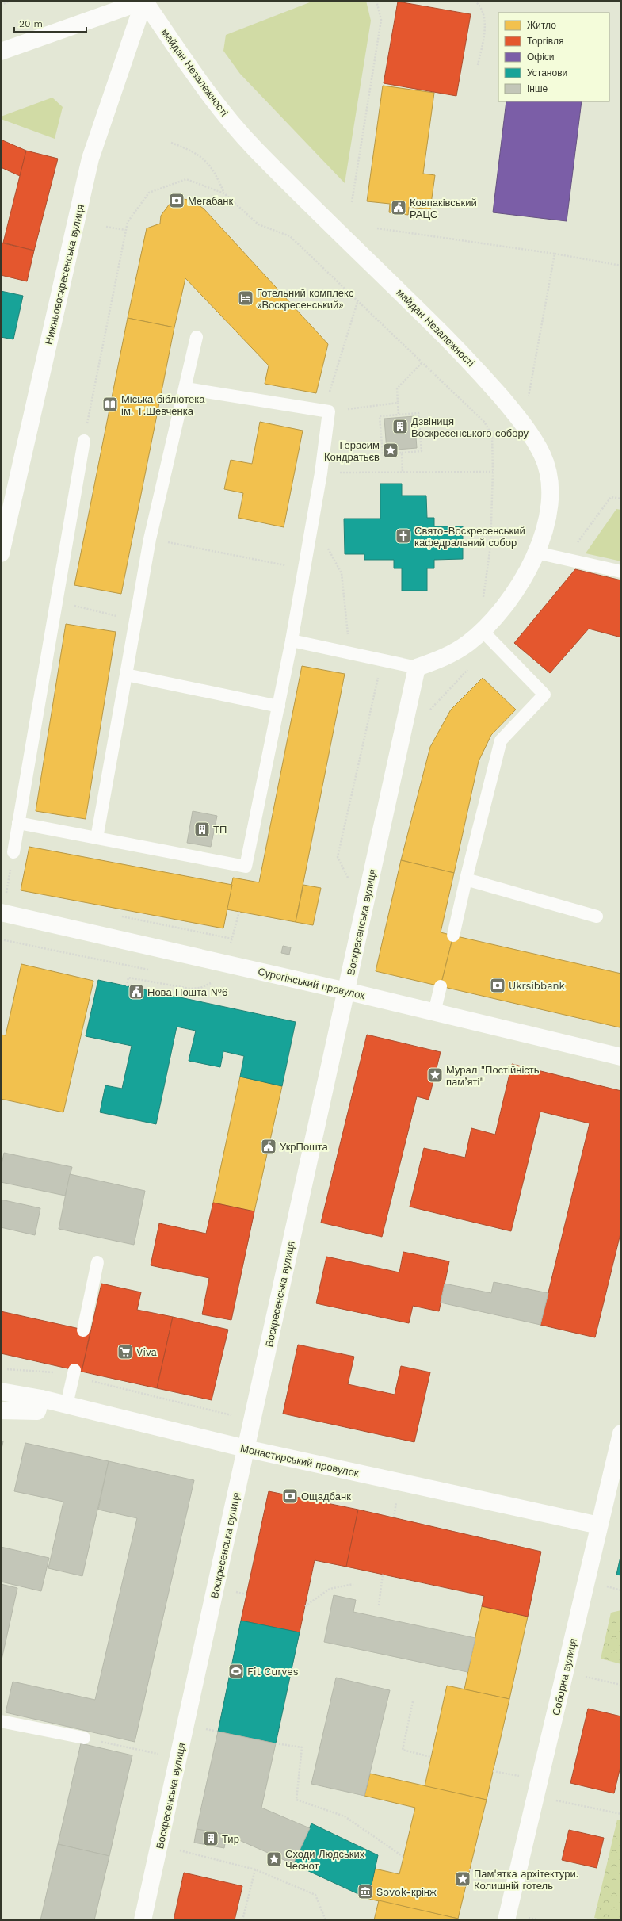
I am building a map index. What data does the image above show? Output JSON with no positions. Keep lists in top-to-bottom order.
{
  "streets": {
    "street": [
      "майдан Незалежності",
      "Нижньовоскресенська вулиця",
      "Воскресенська вулиця",
      "Сурогінський провулок",
      "Монастирський провулок",
      "Соборна вулиця"
    ]
  },
  "crossings": [
    ["майдан Незалежності", "Нижньовоскресенська вулиця"],
    ["майдан Незалежності", "Воскресенська вулиця"],
    ["Воскресенська вулиця", "Сурогінський провулок"],
    ["Воскресенська вулиця", "Монастирський провулок"],
    ["Монастирський провулок", "Соборна вулиця"]
  ],
  "places": {
    "bank": ["Мегабанк", "Ukrsibbank", "Ощадбанк"],
    "public building": ["Ковпаківський РАЦС", "Нова Пошта №6", "УкрПошта"],
    "hotel": ["Готельний комплекс «Воскресенський»"],
    "library": ["Міська бібліотека ім. Т.Шевченка"],
    "building": ["Дзвіниця Воскресенського собору", "ТП", "Тир"],
    "place": [
      "Герасим Кондратьєв",
      "Мурал \"Постійність пам’яті\"",
      "Сходи Людських Чеснот",
      "Пам'ятка архітектури. Колишній готель"
    ],
    "church": ["Свято-Воскресенський кафедральний собор"],
    "supermarket": ["Viva"],
    "sports": ["Fit Curves"],
    "museum": ["Sovok-крінж"]
  },
  "legend": [
    "Житло",
    "Торгівля",
    "Офіси",
    "Установи",
    "Інше"
  ],
  "scale_bar": "20 m"
}
